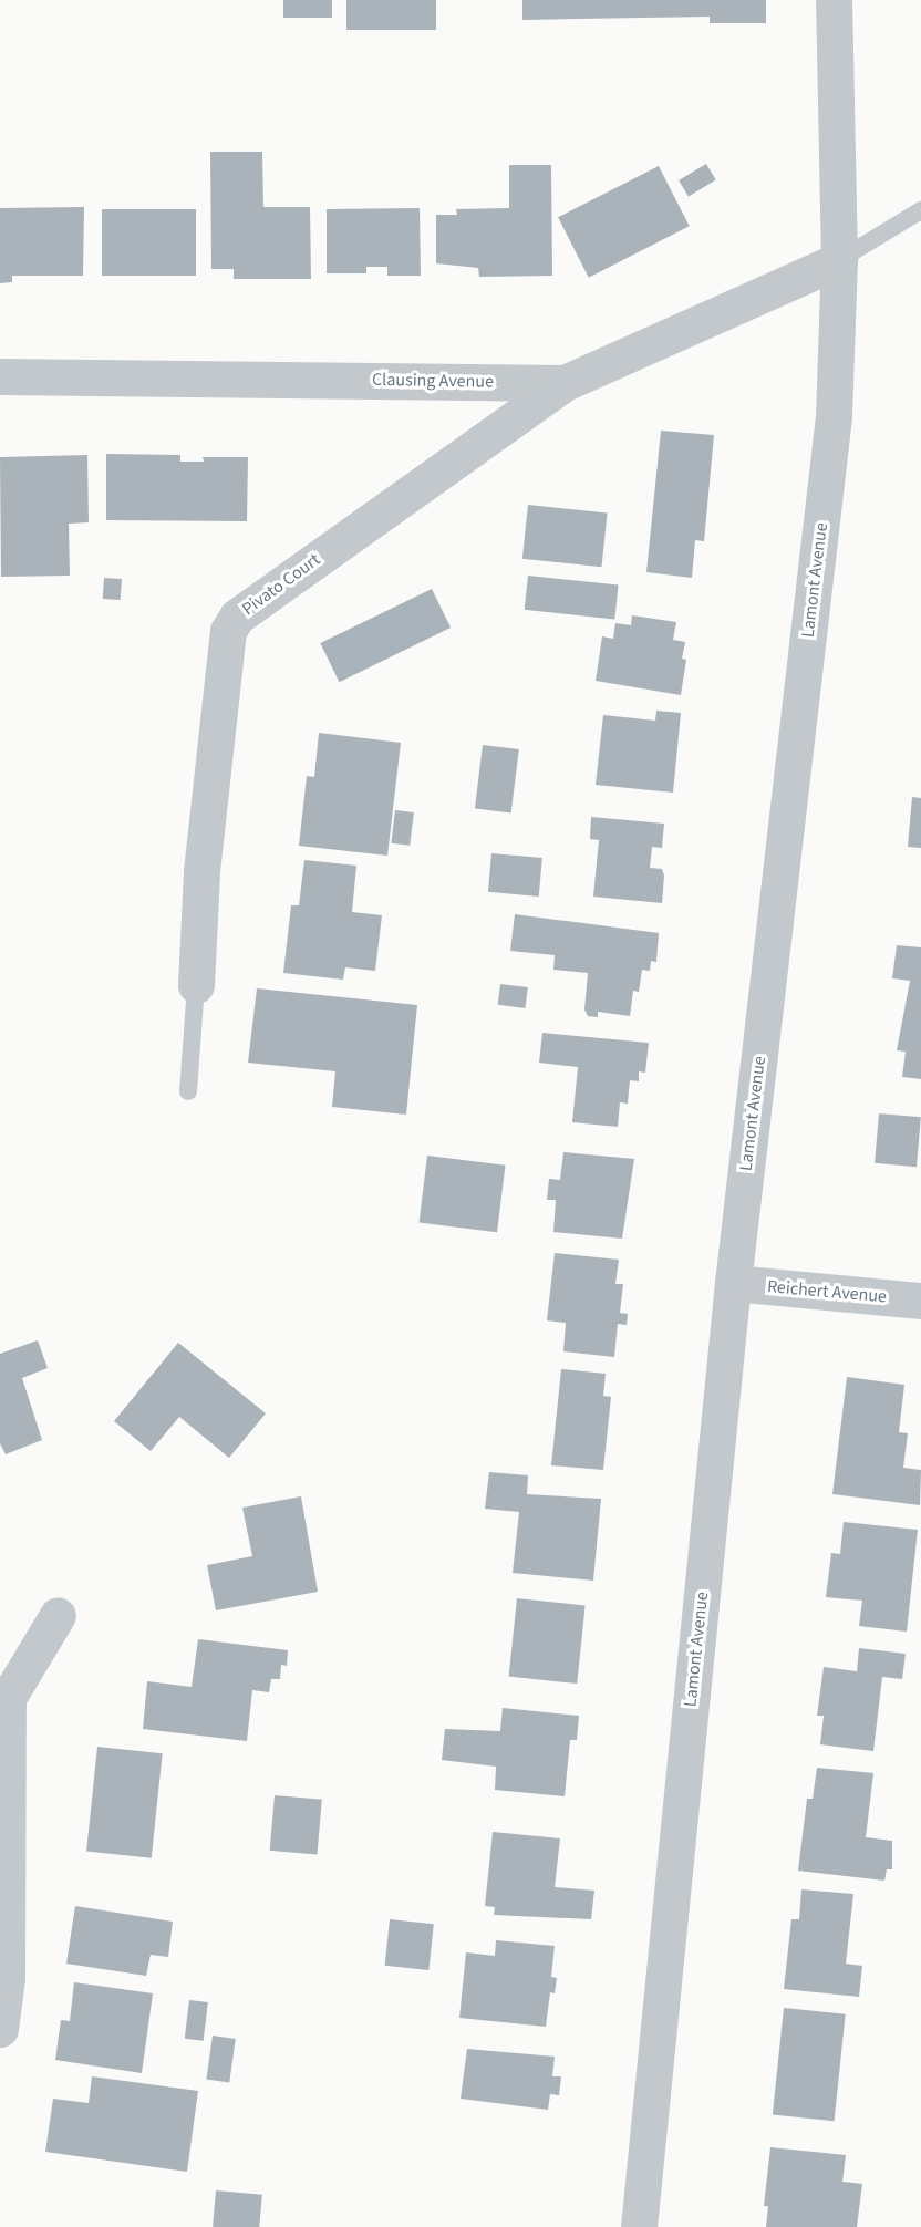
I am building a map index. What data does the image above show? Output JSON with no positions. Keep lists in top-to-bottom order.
{
  "streets": {
    "street": [
      "Clausing Avenue",
      "Lamont Avenue",
      "Pivato Court",
      "Reichert Avenue"
    ]
  },
  "crossings": [
    ["Clausing Avenue", "Lamont Avenue"],
    ["Clausing Avenue", "Pivato Court"],
    ["Lamont Avenue", "Reichert Avenue"]
  ]
}
